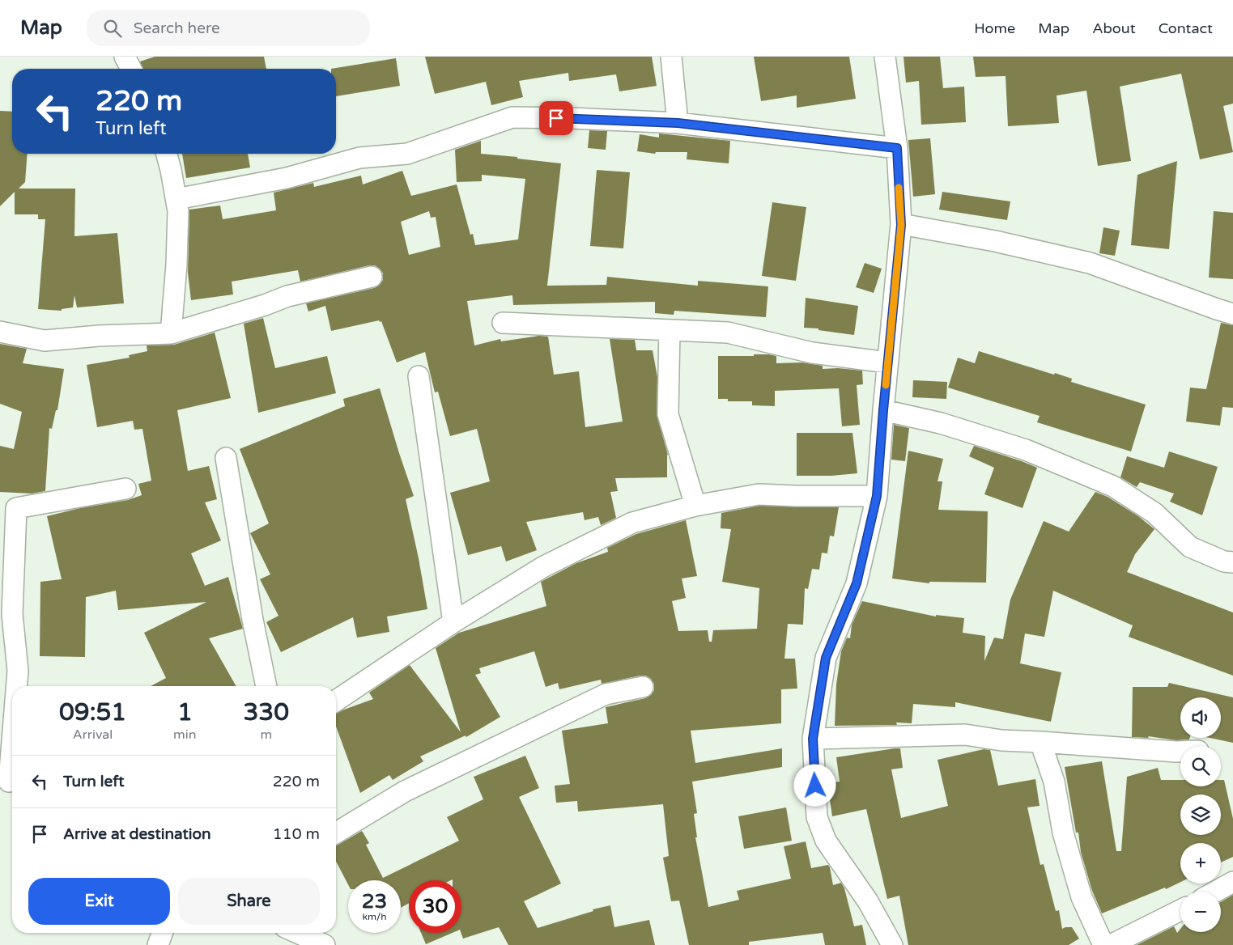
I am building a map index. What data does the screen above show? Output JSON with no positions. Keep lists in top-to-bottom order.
{
  "page": {
    "header": "Map",
    "search": "Search here",
    "nav": [
      "Home",
      "Map",
      "About",
      "Contact"
    ],
    "turn": ["220 m", "Turn left"],
    "eta": [
      "09:51",
      "Arrival",
      "1",
      "min",
      "330",
      "m"
    ],
    "map_buttons": ["+", "−"],
    "list": [
      {
        "name": "Turn left",
        "value": "220 m"
      },
      {
        "name": "Arrive at destination",
        "value": "110 m"
      }
    ],
    "buttons": ["Exit", "Share"],
    "speed": "23 km/h",
    "limit": "30"
  }
}
